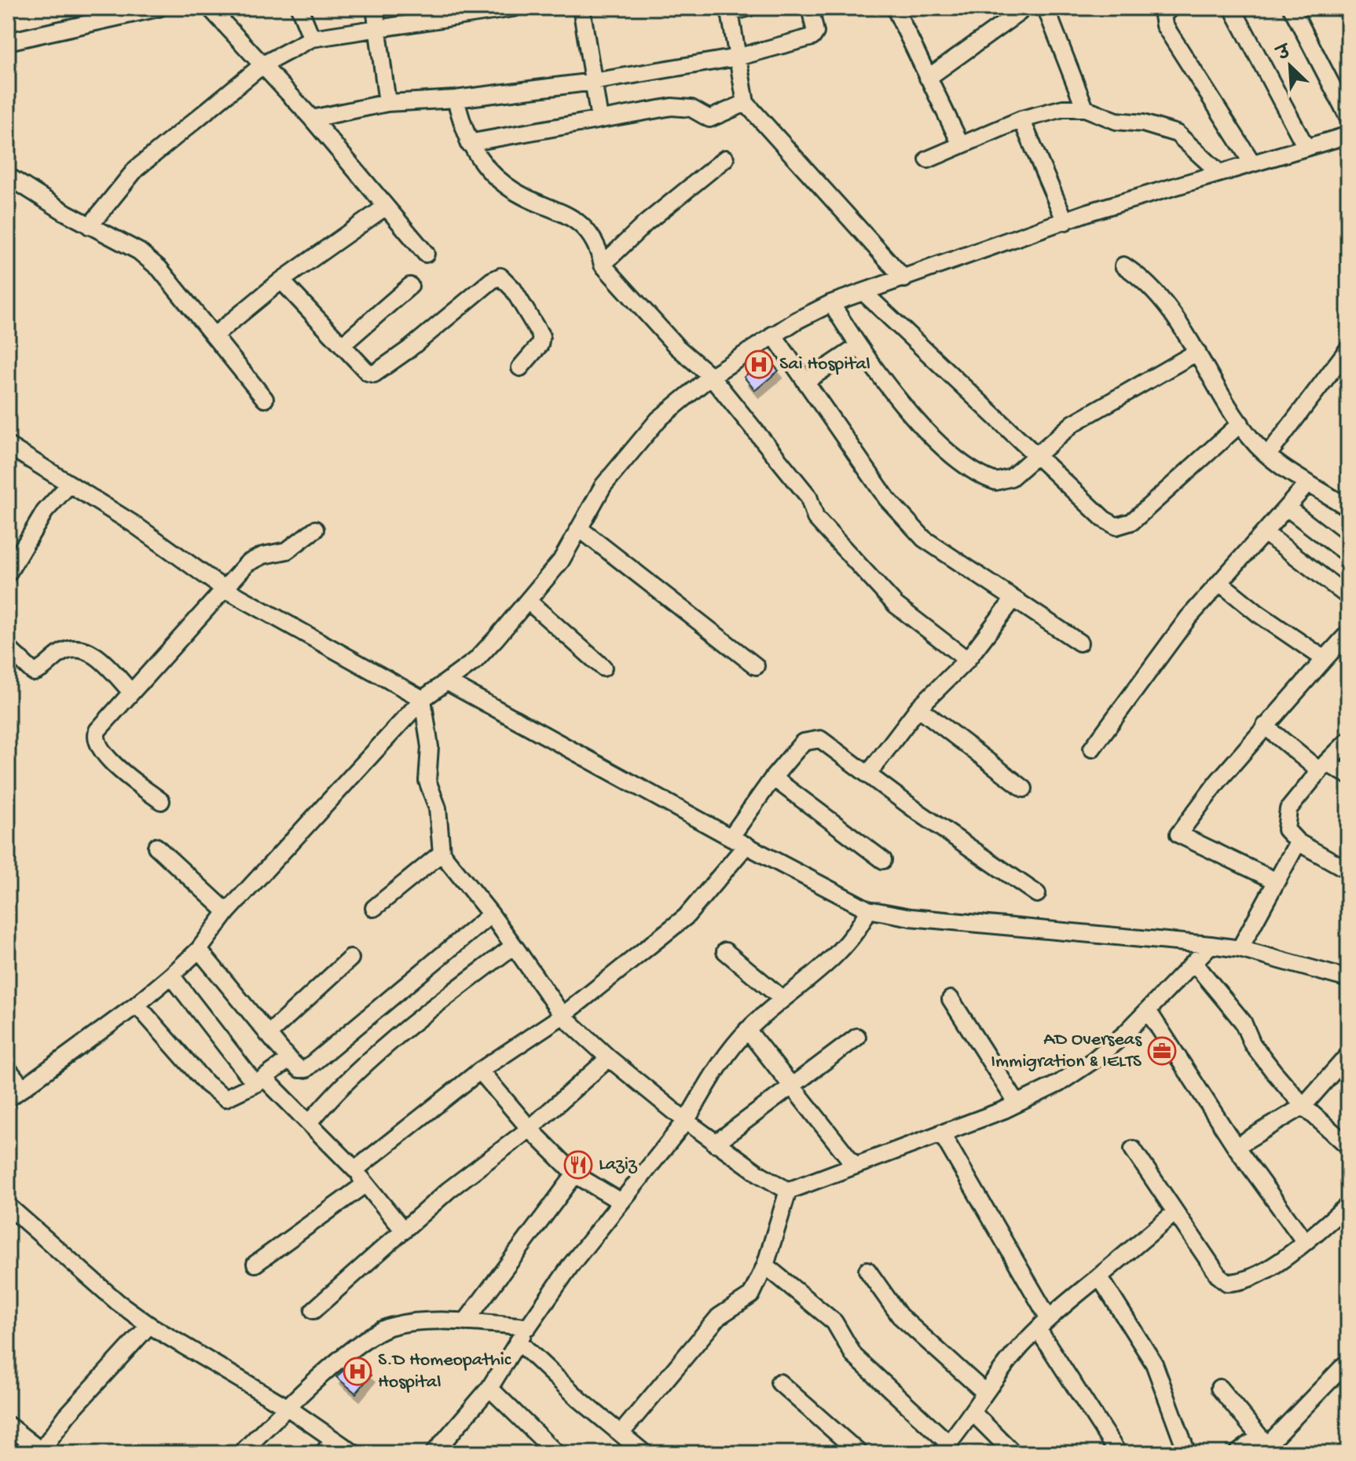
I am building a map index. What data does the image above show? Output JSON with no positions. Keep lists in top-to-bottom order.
{
  "places": {
    "hospital": ["Sai Hospital", "S.D Homeopathic Hospital"],
    "office": ["AD Overseas Immigration & IELTS"],
    "restaurant": ["Laziz"]
  },
  "north": "top left"
}
